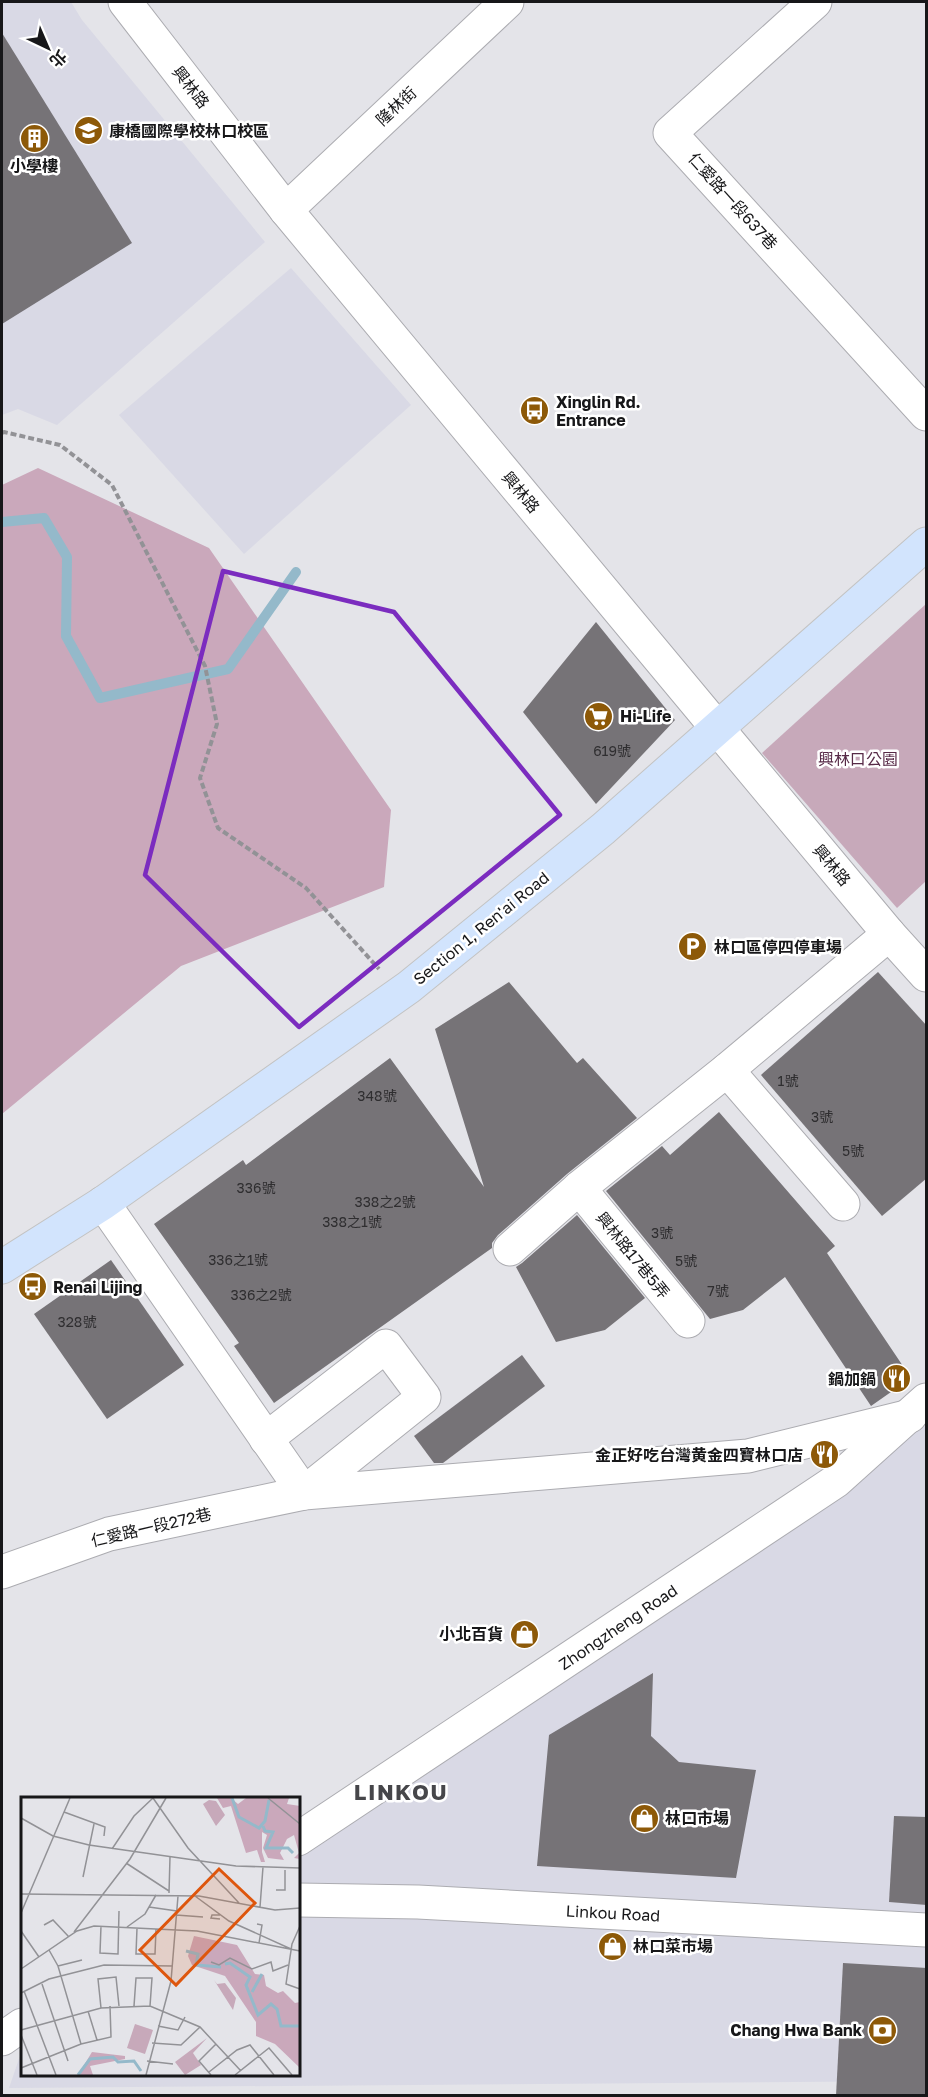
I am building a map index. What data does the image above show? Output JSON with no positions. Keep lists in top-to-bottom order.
{
  "streets": {
    "main road": ["Section 1, Ren'ai Road"],
    "street": [
      "興林路",
      "隆林街",
      "仁愛路一段637巷",
      "興林路17巷5弄",
      "仁愛路一段272巷",
      "Zhongzheng Road",
      "Linkou Road"
    ]
  },
  "crossings": [
    ["興林路", "隆林街"],
    ["興林路", "Section 1, Ren'ai Road"],
    ["仁愛路一段272巷", "Zhongzheng Road"]
  ],
  "districts": ["LINKOU"],
  "parks": ["興林口公園"],
  "places": {
    "school or university": ["康橋國際學校林口校區"],
    "building": ["小學樓"],
    "bus stop": ["Xinglin Rd. Entrance", "Renai Lijing"],
    "supermarket": ["Hi-Life"],
    "parking": ["林口區停四停車場"],
    "restaurant": ["鍋加鍋", "金正好吃台灣黄金四寶林口店"],
    "shop": ["小北百貨", "林口市場", "林口菜市場"],
    "bank": ["Chang Hwa Bank"]
  },
  "house_numbers": [
    "619號",
    "1號",
    "348號",
    "3號",
    "5號",
    "336號",
    "338之2號",
    "338之1號",
    "3號",
    "336之1號",
    "5號",
    "7號",
    "336之2號",
    "328號"
  ],
  "north": "bottom right"
}
